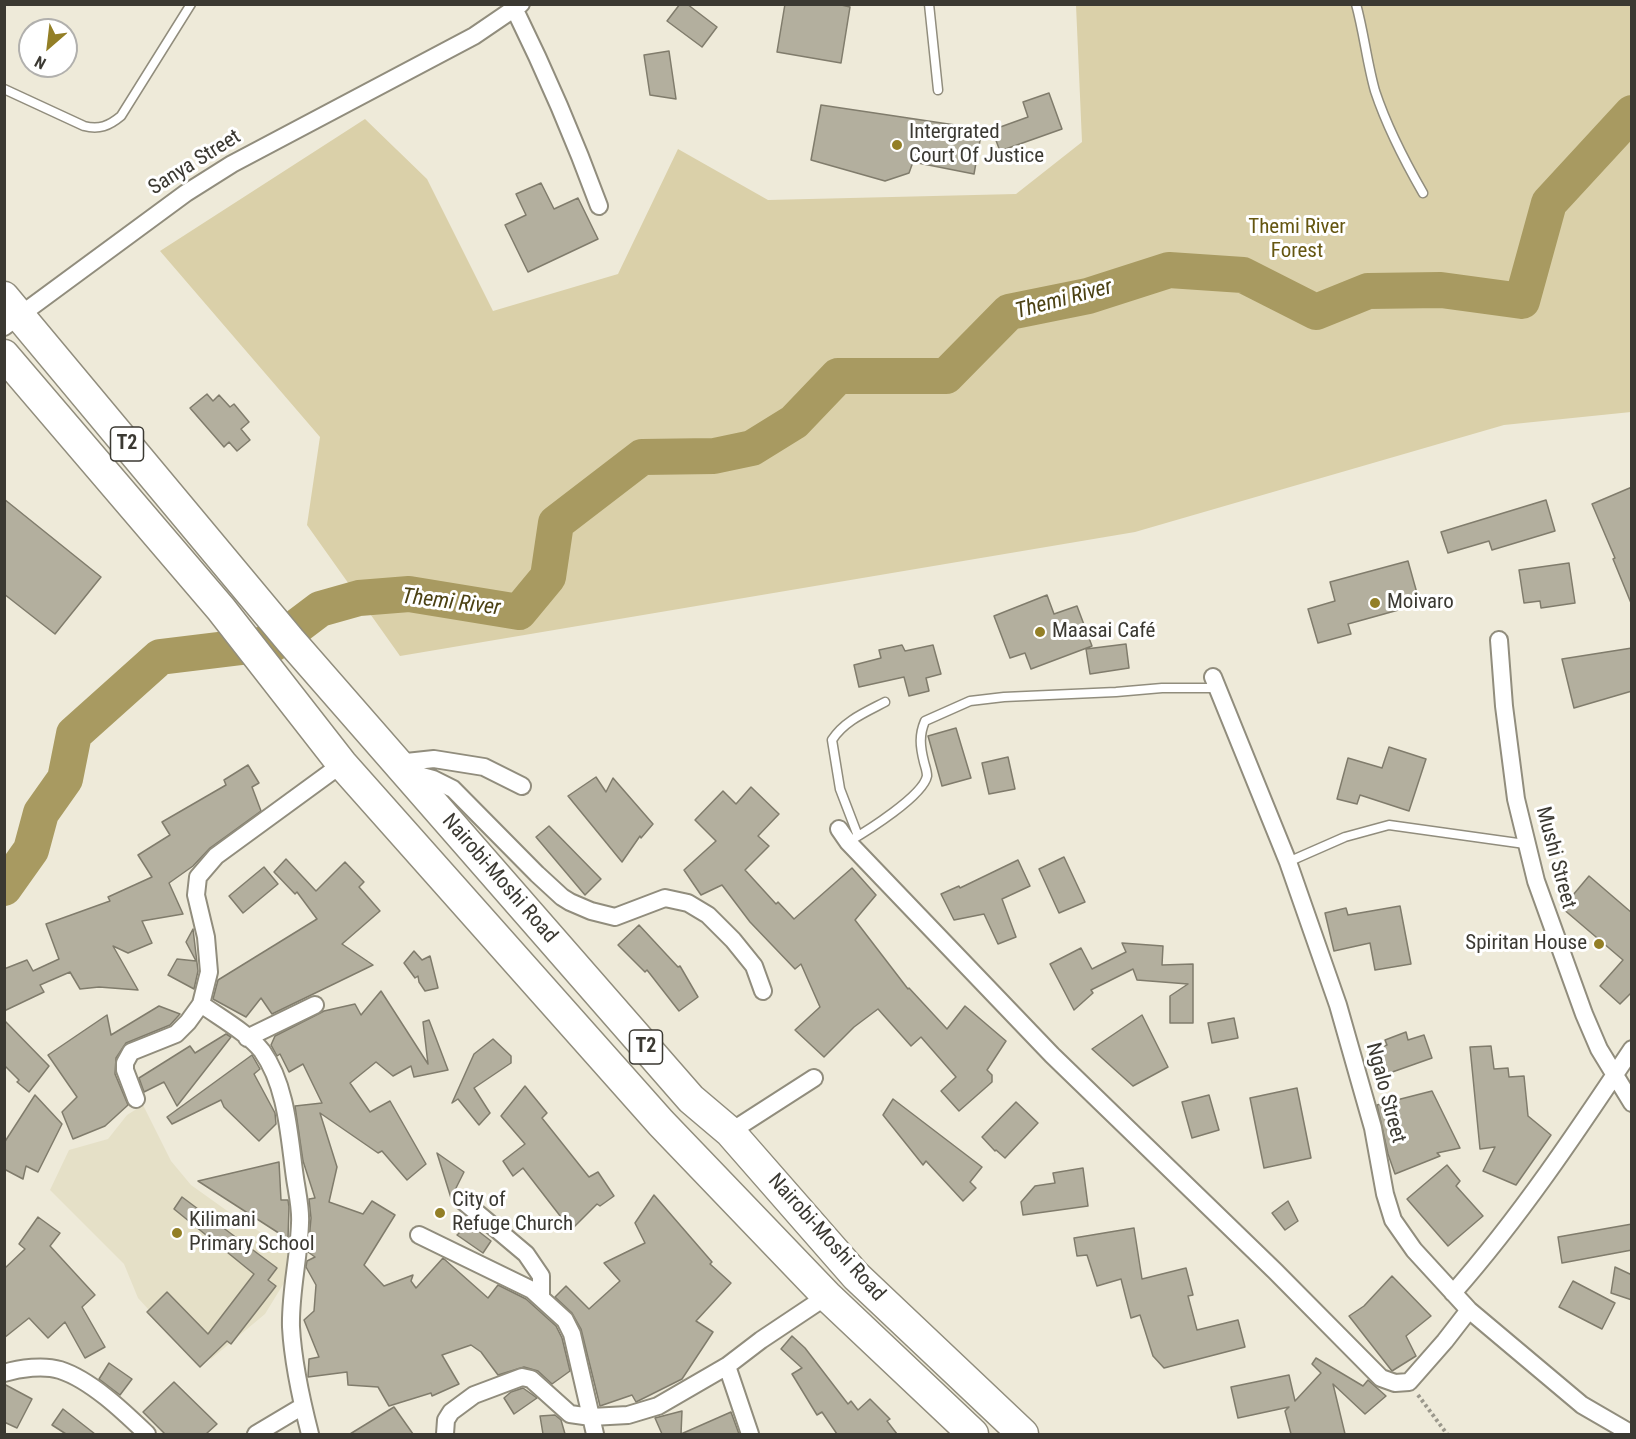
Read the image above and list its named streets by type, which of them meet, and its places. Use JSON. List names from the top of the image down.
{
  "streets": {
    "highway": ["T2", "Nairobi-Moshi Road"],
    "street": ["Sanya Street", "Mushi Street", "Ngalo Street"]
  },
  "crossings": [
    ["Sanya Street", "Nairobi-Moshi Road"]
  ],
  "water": ["Themi River"],
  "parks": ["Themi River Forest"],
  "places": [
    "Intergrated Court Of Justice",
    "Moivaro",
    "Maasai Café",
    "Spiritan House",
    "City of Refuge Church",
    "Kilimani Primary School"
  ],
  "north": "bottom left"
}
